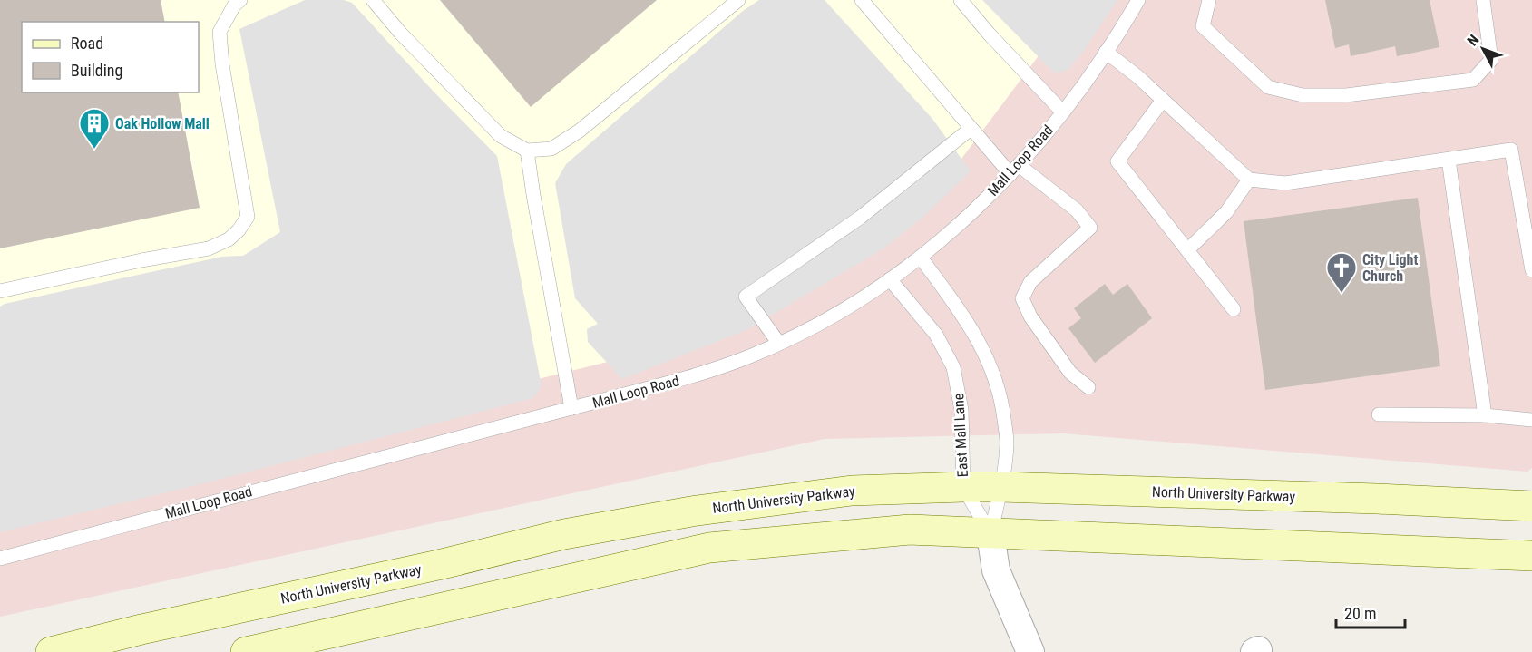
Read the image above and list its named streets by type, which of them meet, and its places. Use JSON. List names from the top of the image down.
{
  "streets": {
    "main road": ["North University Parkway"],
    "lane": ["Mall Loop Road", "East Mall Lane"]
  },
  "crossings": [
    ["Mall Loop Road", "East Mall Lane"],
    ["East Mall Lane", "North University Parkway"]
  ],
  "places": {
    "building": ["Oak Hollow Mall"],
    "church": ["City Light Church"]
  },
  "legend": ["Road", "Building"],
  "scale_bar": "20 m",
  "north": "top left"
}
